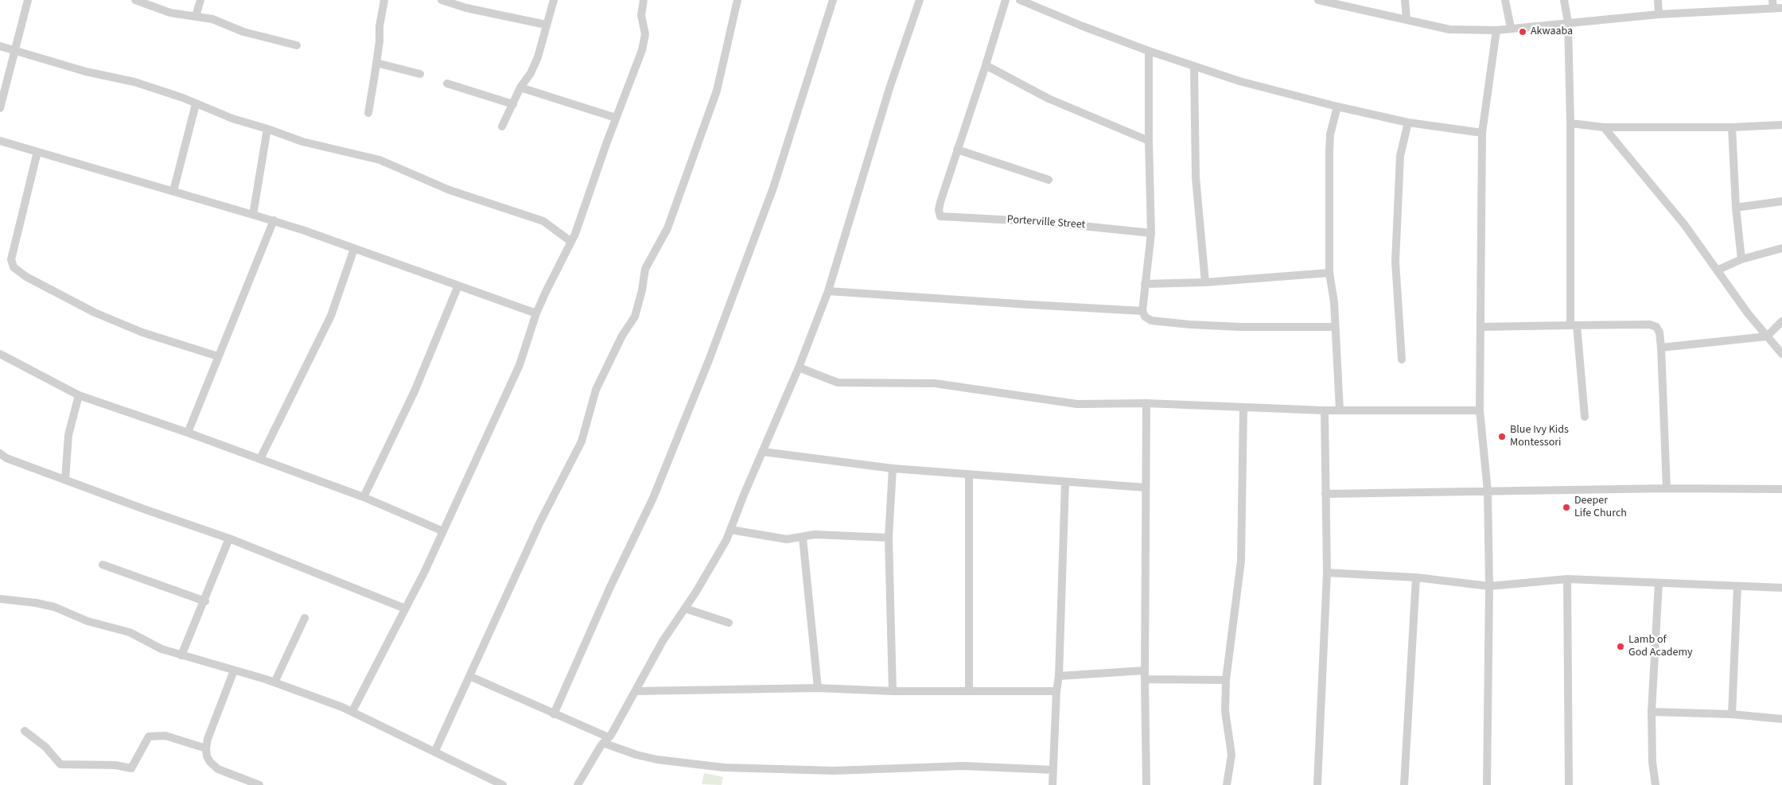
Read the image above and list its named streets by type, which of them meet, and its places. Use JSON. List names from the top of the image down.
{
  "streets": {
    "street": ["Porterville Street"]
  },
  "places": [
    "Akwaaba",
    "Blue Ivy Kids Montessori",
    "Deeper Life Church",
    "Lamb of God Academy"
  ]
}
